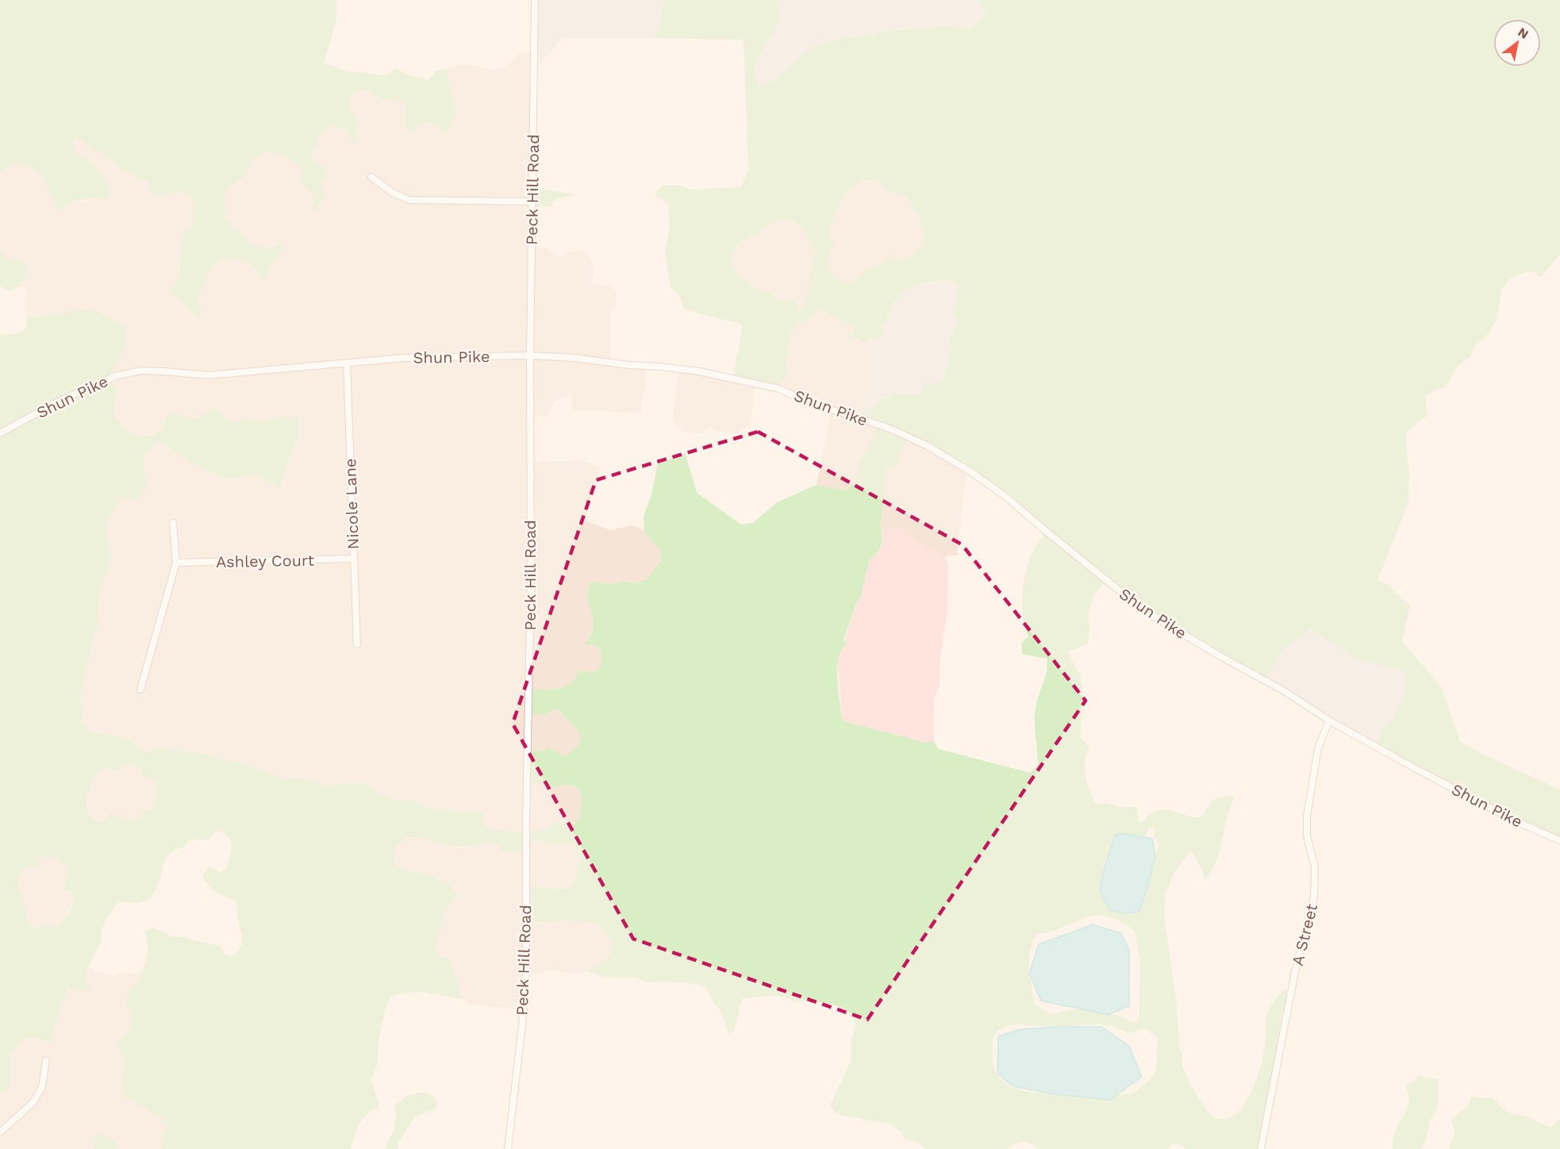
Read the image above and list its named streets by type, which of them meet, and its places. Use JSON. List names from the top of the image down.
{
  "streets": {
    "street": [
      "Peck Hill Road",
      "Shun Pike",
      "Nicole Lane",
      "Ashley Court",
      "A Street"
    ]
  },
  "crossings": [
    ["Peck Hill Road", "Shun Pike"],
    ["Shun Pike", "Nicole Lane"],
    ["Shun Pike", "A Street"],
    ["Nicole Lane", "Ashley Court"]
  ],
  "north": "top right"
}
